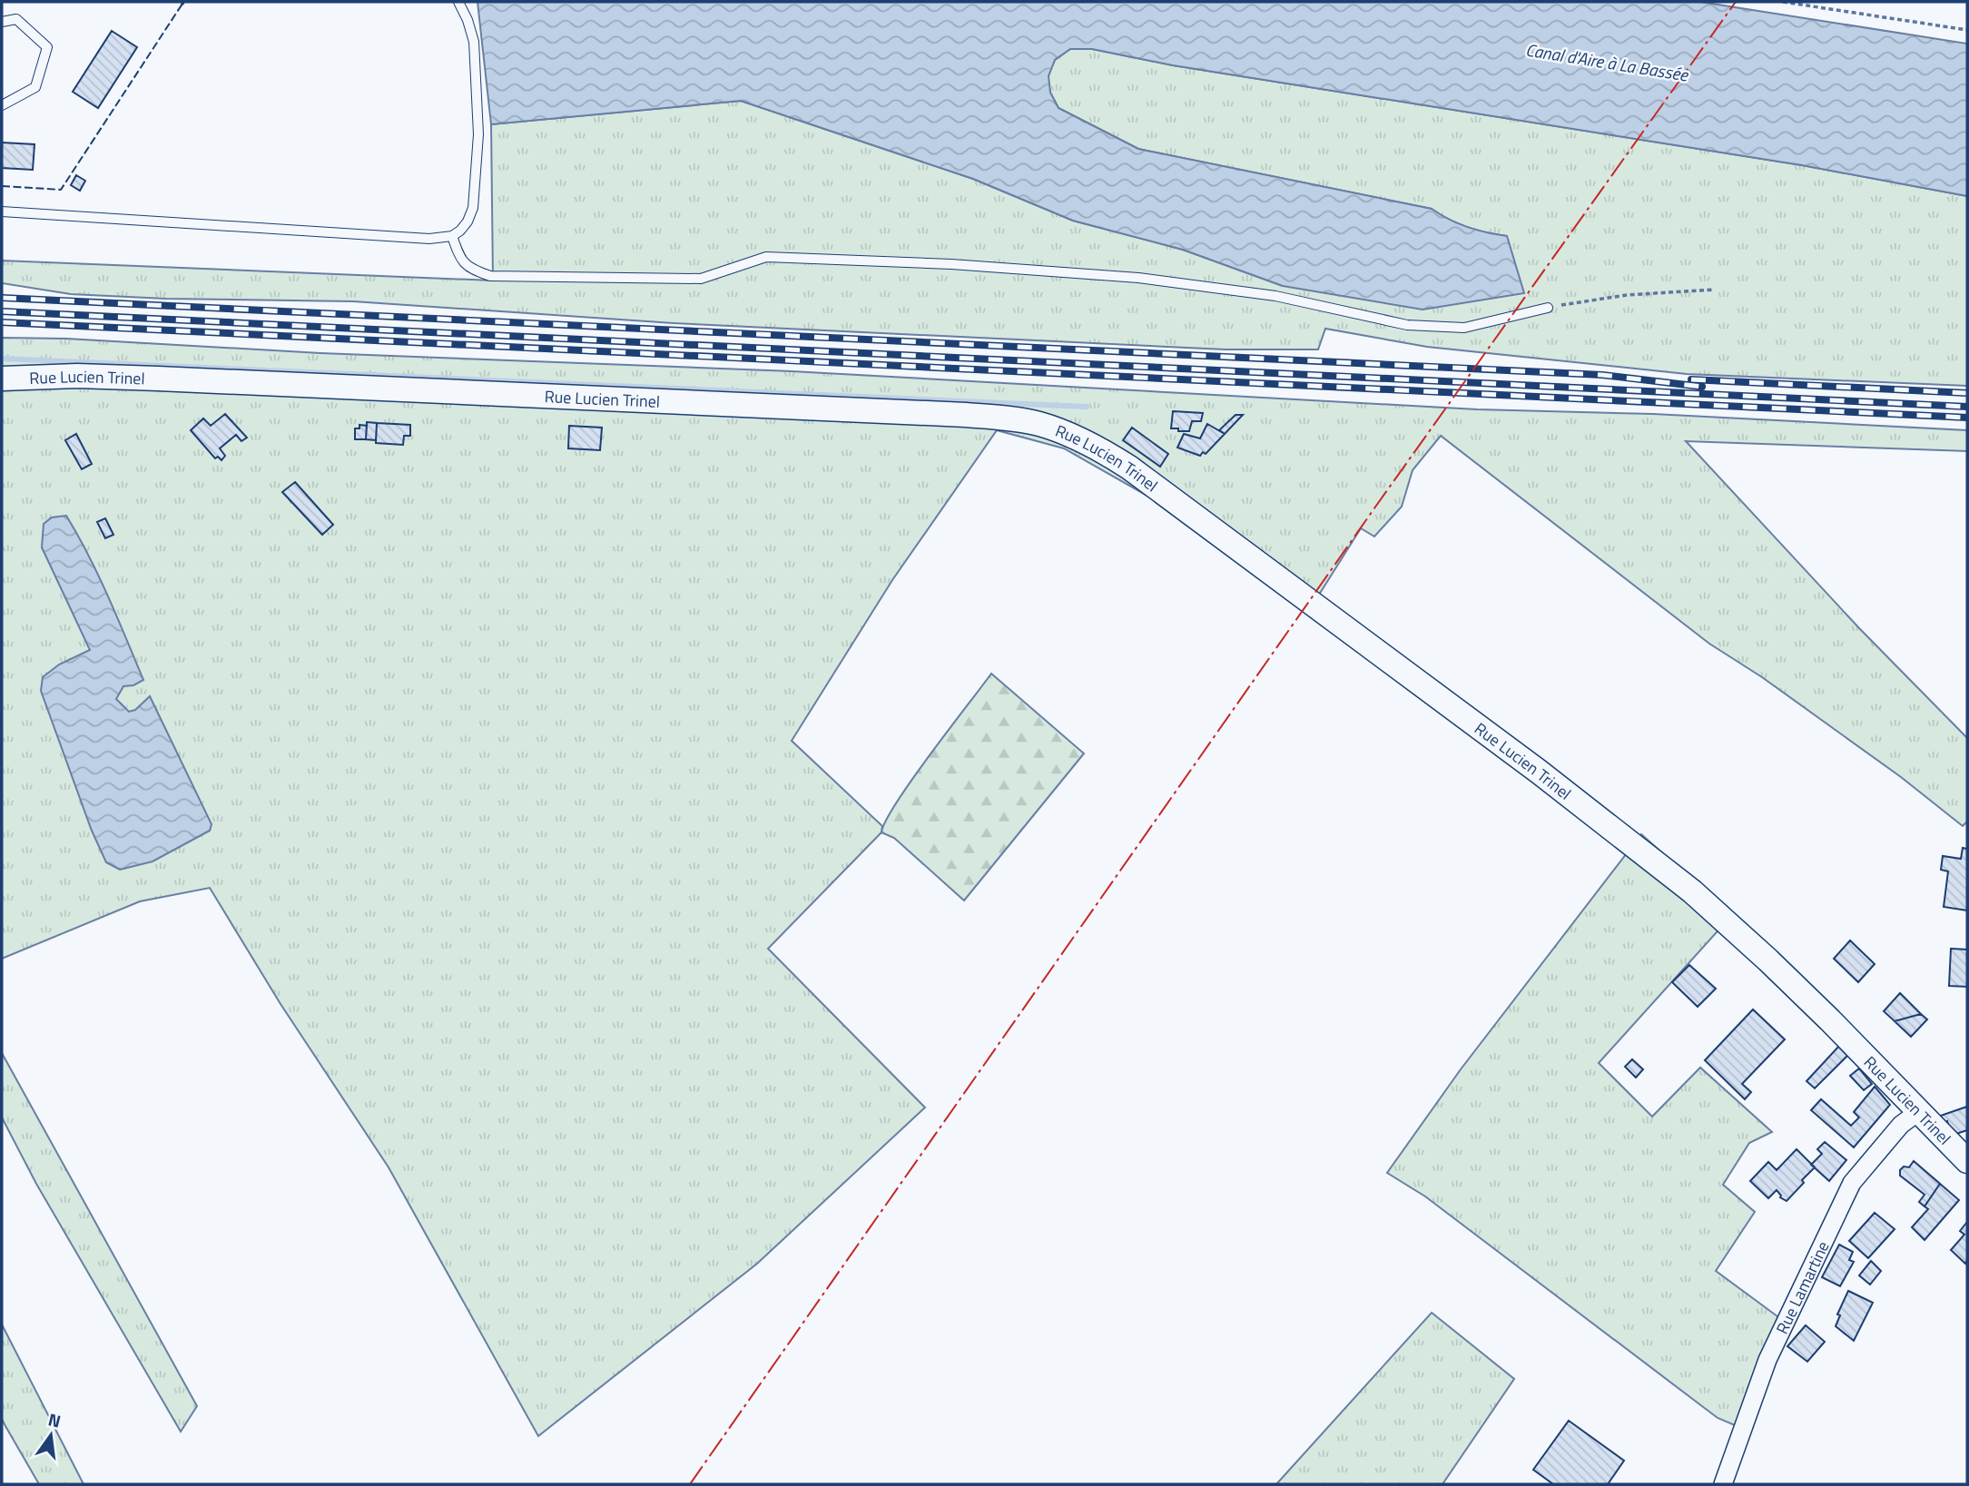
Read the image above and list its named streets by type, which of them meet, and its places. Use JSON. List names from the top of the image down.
{
  "streets": {
    "street": ["Rue Lucien Trinel", "Rue Lamartine"]
  },
  "crossings": [
    ["Rue Lucien Trinel", "Rue Lamartine"]
  ],
  "water": ["Canal d'Aire à La Bassée"],
  "north": "top"
}
